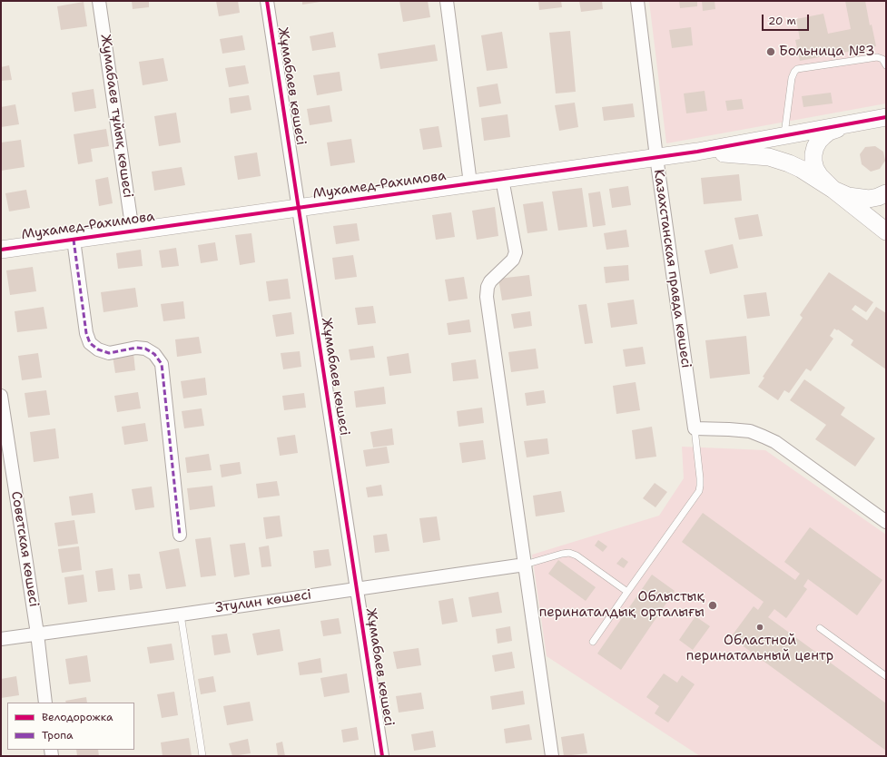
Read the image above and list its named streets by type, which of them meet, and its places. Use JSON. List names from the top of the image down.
{
  "streets": {
    "street": [
      "Жұмабаев көшесі",
      "Жумабаев тұйық көшесі",
      "Мухамед-Рахимова",
      "Казахстанская правда көшесі",
      "Советская көшесі",
      "Зтулин көшесі"
    ]
  },
  "crossings": [
    ["Жұмабаев көшесі", "Мухамед-Рахимова"],
    ["Жұмабаев көшесі", "Зтулин көшесі"],
    ["Жумабаев тұйық көшесі", "Мухамед-Рахимова"],
    ["Мухамед-Рахимова", "Казахстанская правда көшесі"],
    ["Советская көшесі", "Зтулин көшесі"]
  ],
  "places": ["Больница №3", "Облыстық перинаталдық орталығы", "Областной перинатальный центр"],
  "legend": ["Велодорожка", "Тропа"],
  "scale_bar": "20 m"
}
